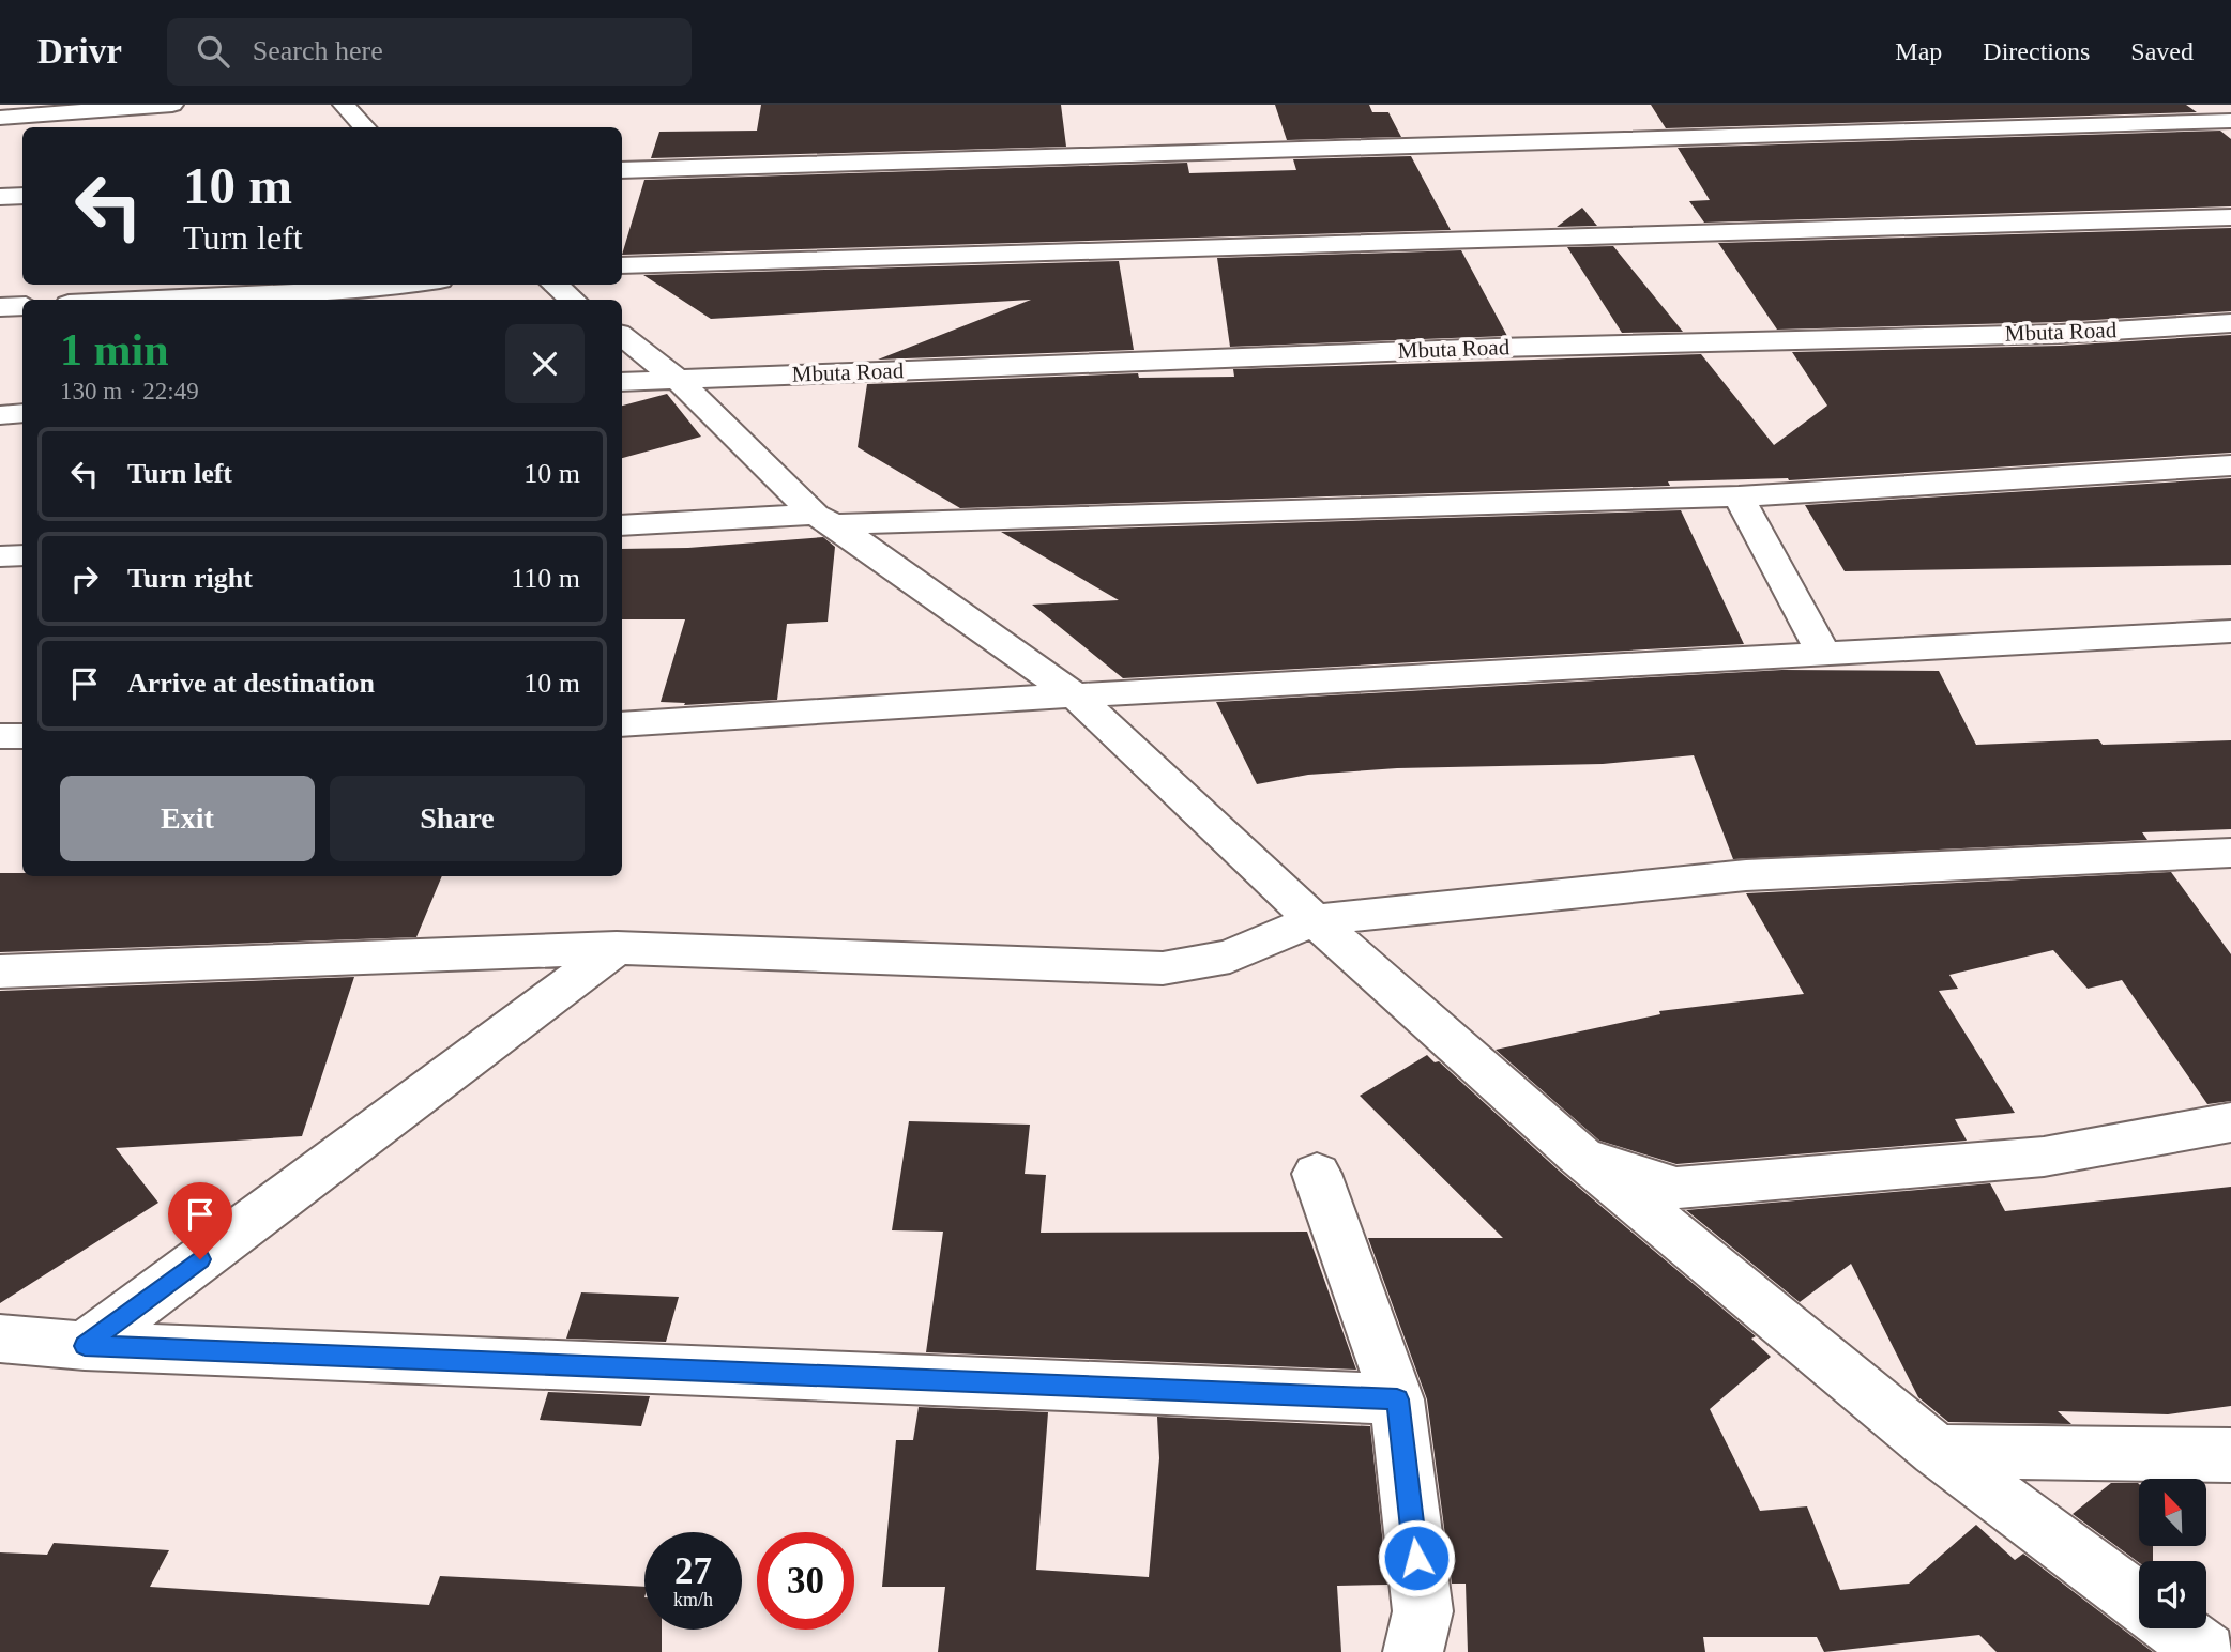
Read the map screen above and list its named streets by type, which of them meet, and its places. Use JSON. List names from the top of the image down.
{
  "streets": {
    "street": ["Mbuta Road"]
  },
  "north": "top left",
  "page": {
    "header": "Drivr",
    "search": "Search here",
    "nav": ["Map", "Directions", "Saved"],
    "turn": ["10 m", "Turn left"],
    "heading": ["1 min", "130 m · 22:49"],
    "list": [
      {
        "name": "Turn left",
        "value": "10 m"
      },
      {
        "name": "Turn right",
        "value": "110 m"
      },
      {
        "name": "Arrive at destination",
        "value": "10 m"
      }
    ],
    "buttons": ["Exit", "Share"],
    "speed": "27 km/h",
    "limit": "30"
  }
}
